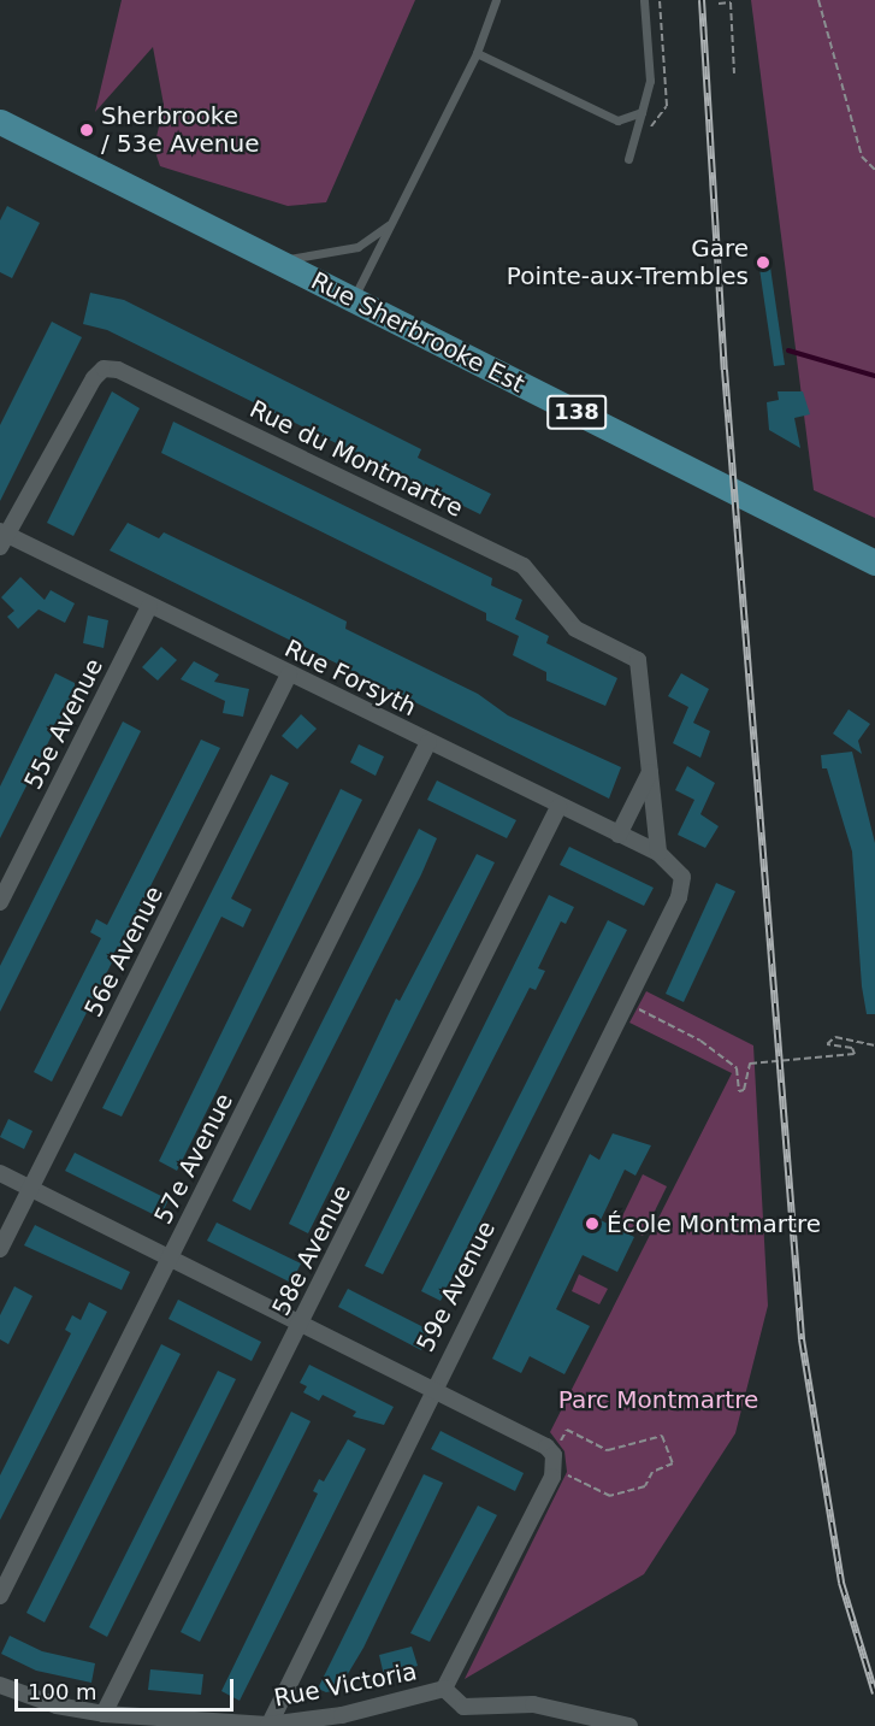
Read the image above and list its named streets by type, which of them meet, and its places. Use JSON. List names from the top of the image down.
{
  "streets": {
    "main road": ["Rue Sherbrooke Est", "138"],
    "street": [
      "Rue du Montmartre",
      "Rue Forsyth",
      "55e Avenue",
      "56e Avenue",
      "57e Avenue",
      "58e Avenue",
      "59e Avenue",
      "Rue Victoria"
    ]
  },
  "crossings": [
    ["Rue du Montmartre", "Rue Forsyth"],
    ["Rue Forsyth", "55e Avenue"],
    ["Rue Forsyth", "56e Avenue"],
    ["Rue Forsyth", "57e Avenue"],
    ["Rue Forsyth", "58e Avenue"],
    ["Rue Forsyth", "59e Avenue"],
    ["58e Avenue", "Rue Victoria"],
    ["59e Avenue", "Rue Victoria"]
  ],
  "parks": ["Parc Montmartre"],
  "places": ["Sherbrooke / 53e Avenue", "Gare Pointe-aux-Trembles", "École Montmartre"],
  "scale_bar": "100 m"
}
